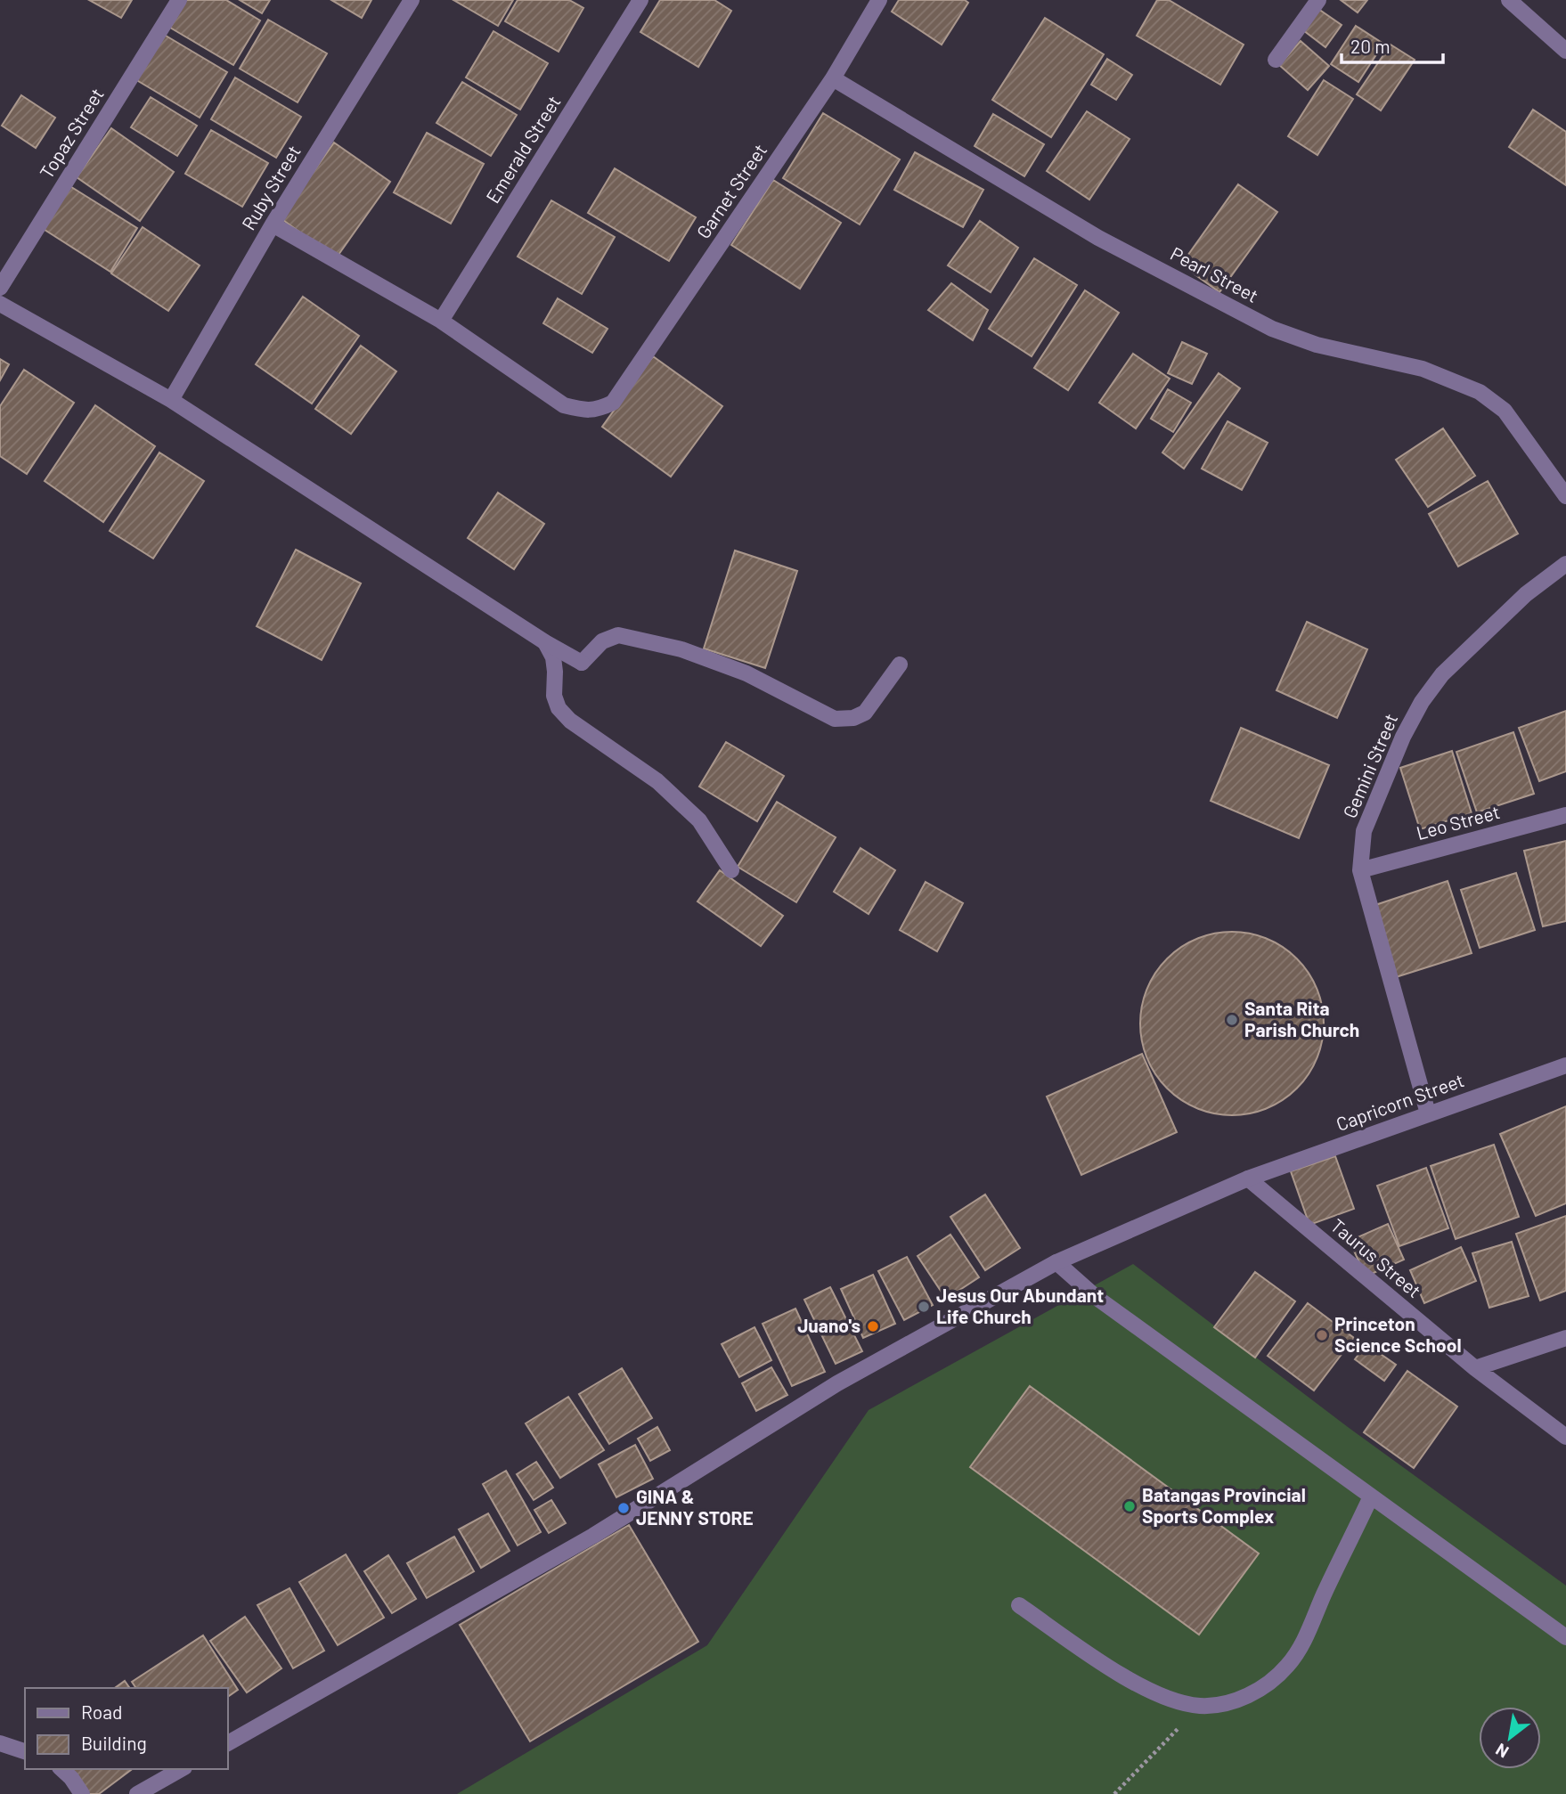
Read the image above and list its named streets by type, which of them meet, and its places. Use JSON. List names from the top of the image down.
{
  "streets": {
    "street": [
      "Topaz Street",
      "Emerald Street",
      "Ruby Street",
      "Garnet Street",
      "Pearl Street",
      "Gemini Street",
      "Leo Street",
      "Capricorn Street",
      "Taurus Street"
    ]
  },
  "crossings": [
    ["Emerald Street", "Garnet Street"],
    ["Garnet Street", "Pearl Street"],
    ["Gemini Street", "Leo Street"],
    ["Gemini Street", "Capricorn Street"],
    ["Capricorn Street", "Taurus Street"]
  ],
  "places": [
    "Santa Rita Parish Church",
    "Jesus Our Abundant Life Church",
    "Juano's",
    "Princeton Science School",
    "Batangas Provincial Sports Complex",
    "GINA & JENNY STORE"
  ],
  "legend": ["Road", "Building"],
  "scale_bar": "20 m",
  "north": "bottom left"
}
